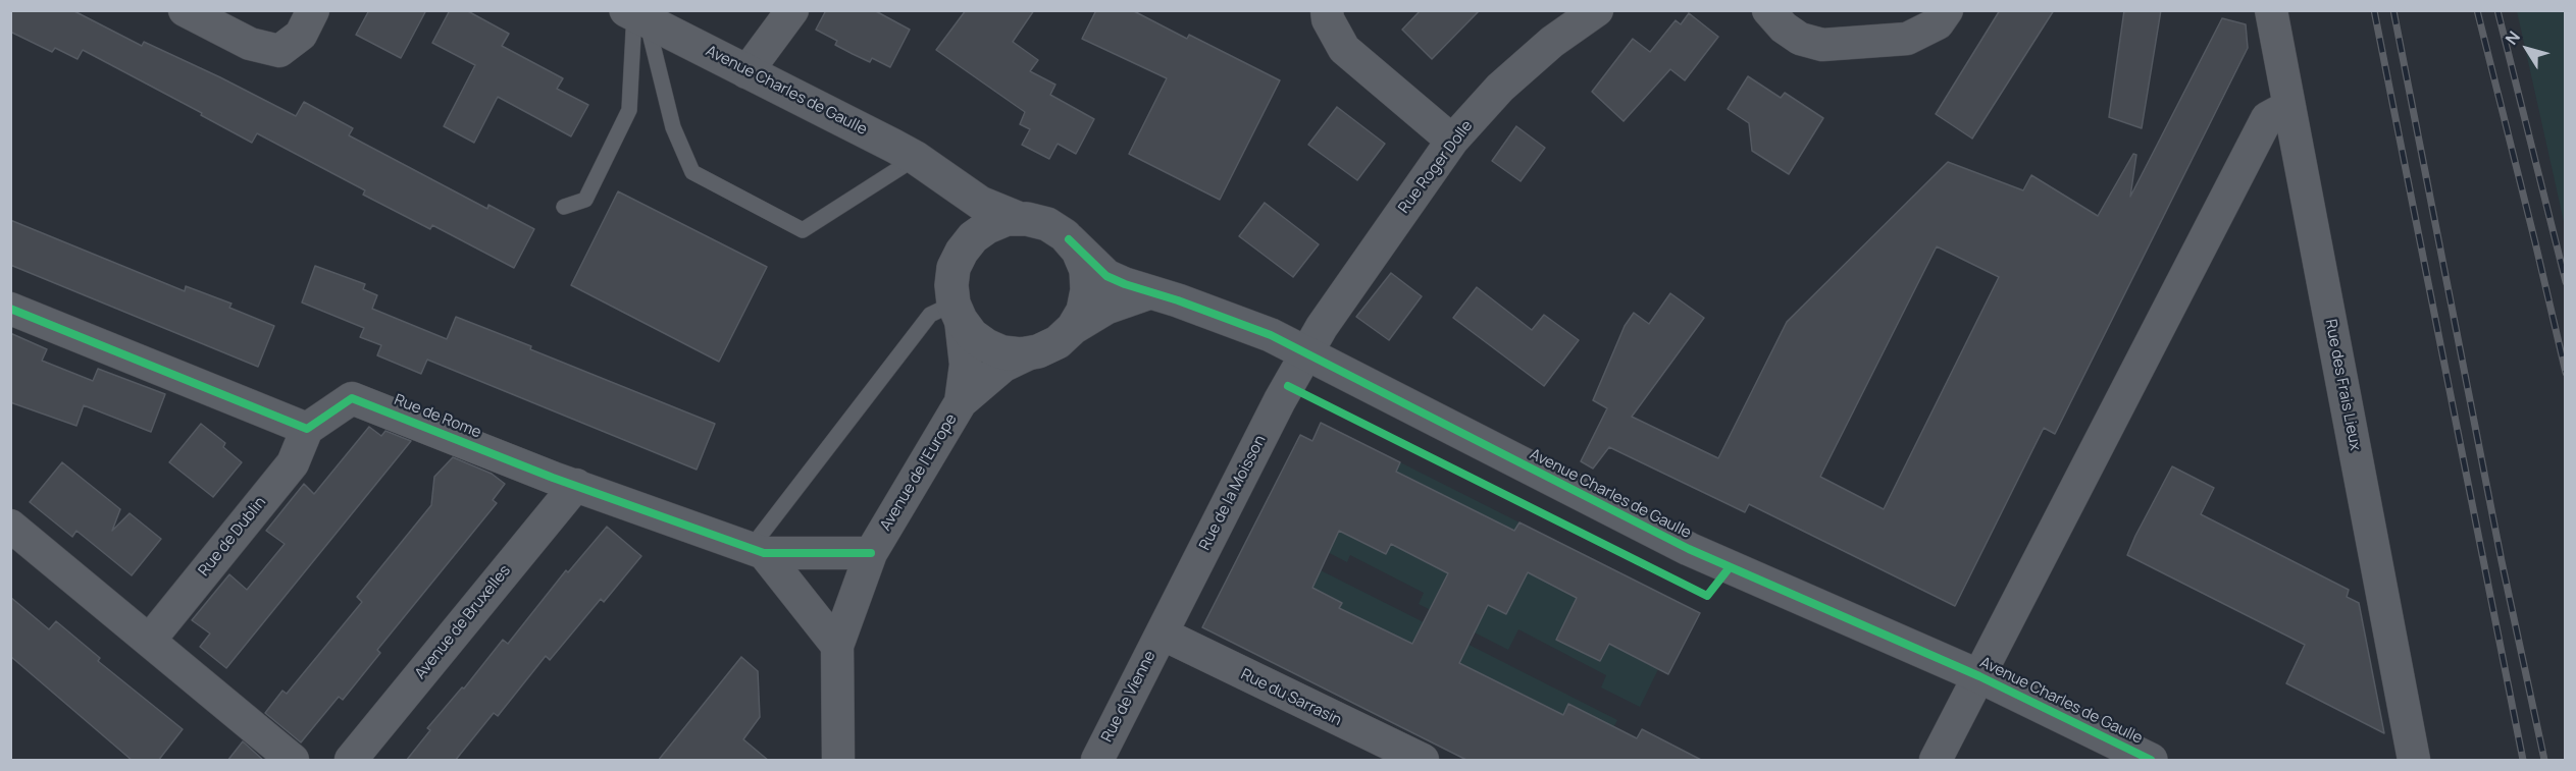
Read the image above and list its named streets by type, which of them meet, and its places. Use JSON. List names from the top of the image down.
{
  "streets": {
    "street": [
      "Avenue Charles de Gaulle",
      "Rue Roger Dolle",
      "Rue des Frais Lieux",
      "Rue de Rome",
      "Avenue de l'Europe",
      "Rue de la Moisson",
      "Rue de Dublin",
      "Avenue de Bruxelles",
      "Rue de Vienne",
      "Rue du Sarrasin"
    ]
  },
  "crossings": [
    ["Avenue Charles de Gaulle", "Rue Roger Dolle"],
    ["Avenue Charles de Gaulle", "Avenue de l'Europe"],
    ["Avenue Charles de Gaulle", "Rue de la Moisson"],
    ["Rue Roger Dolle", "Rue de la Moisson"],
    ["Rue de Rome", "Avenue de l'Europe"],
    ["Rue de Rome", "Rue de Dublin"],
    ["Rue de Rome", "Avenue de Bruxelles"],
    ["Rue de la Moisson", "Rue de Vienne"],
    ["Rue de la Moisson", "Rue du Sarrasin"],
    ["Rue de Vienne", "Rue du Sarrasin"]
  ],
  "north": "top left"
}
